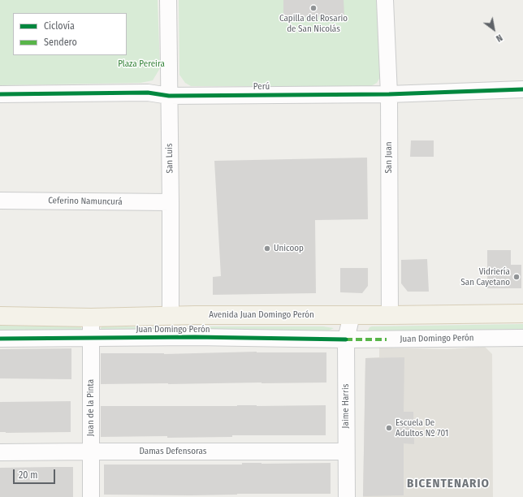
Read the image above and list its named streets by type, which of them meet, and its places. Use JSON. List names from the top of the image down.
{
  "streets": {
    "main road": ["Avenida Juan Domingo Perón"],
    "street": [
      "Perú",
      "San Juan",
      "San Luis",
      "Ceferino Namuncurá",
      "Juan Domingo Perón",
      "Jaime Harris",
      "Juan de la Pinta",
      "Damas Defensoras"
    ]
  },
  "crossings": [
    ["Perú", "San Juan"],
    ["Perú", "San Luis"],
    ["San Juan", "Avenida Juan Domingo Perón"],
    ["San Luis", "Ceferino Namuncurá"],
    ["San Luis", "Avenida Juan Domingo Perón"],
    ["Avenida Juan Domingo Perón", "Jaime Harris"],
    ["Avenida Juan Domingo Perón", "Juan de la Pinta"],
    ["Juan Domingo Perón", "Jaime Harris"],
    ["Juan Domingo Perón", "Juan de la Pinta"],
    ["Jaime Harris", "Damas Defensoras"],
    ["Juan de la Pinta", "Damas Defensoras"]
  ],
  "districts": ["BICENTENARIO"],
  "parks": ["Plaza Pereira"],
  "places": [
    "Capilla del Rosario de San Nicolás",
    "Unicoop",
    "Vidriería San Cayetano",
    "Escuela De Adultos Nº 701"
  ],
  "legend": ["Ciclovía", "Sendero"],
  "scale_bar": "20 m",
  "north": "bottom right"
}
